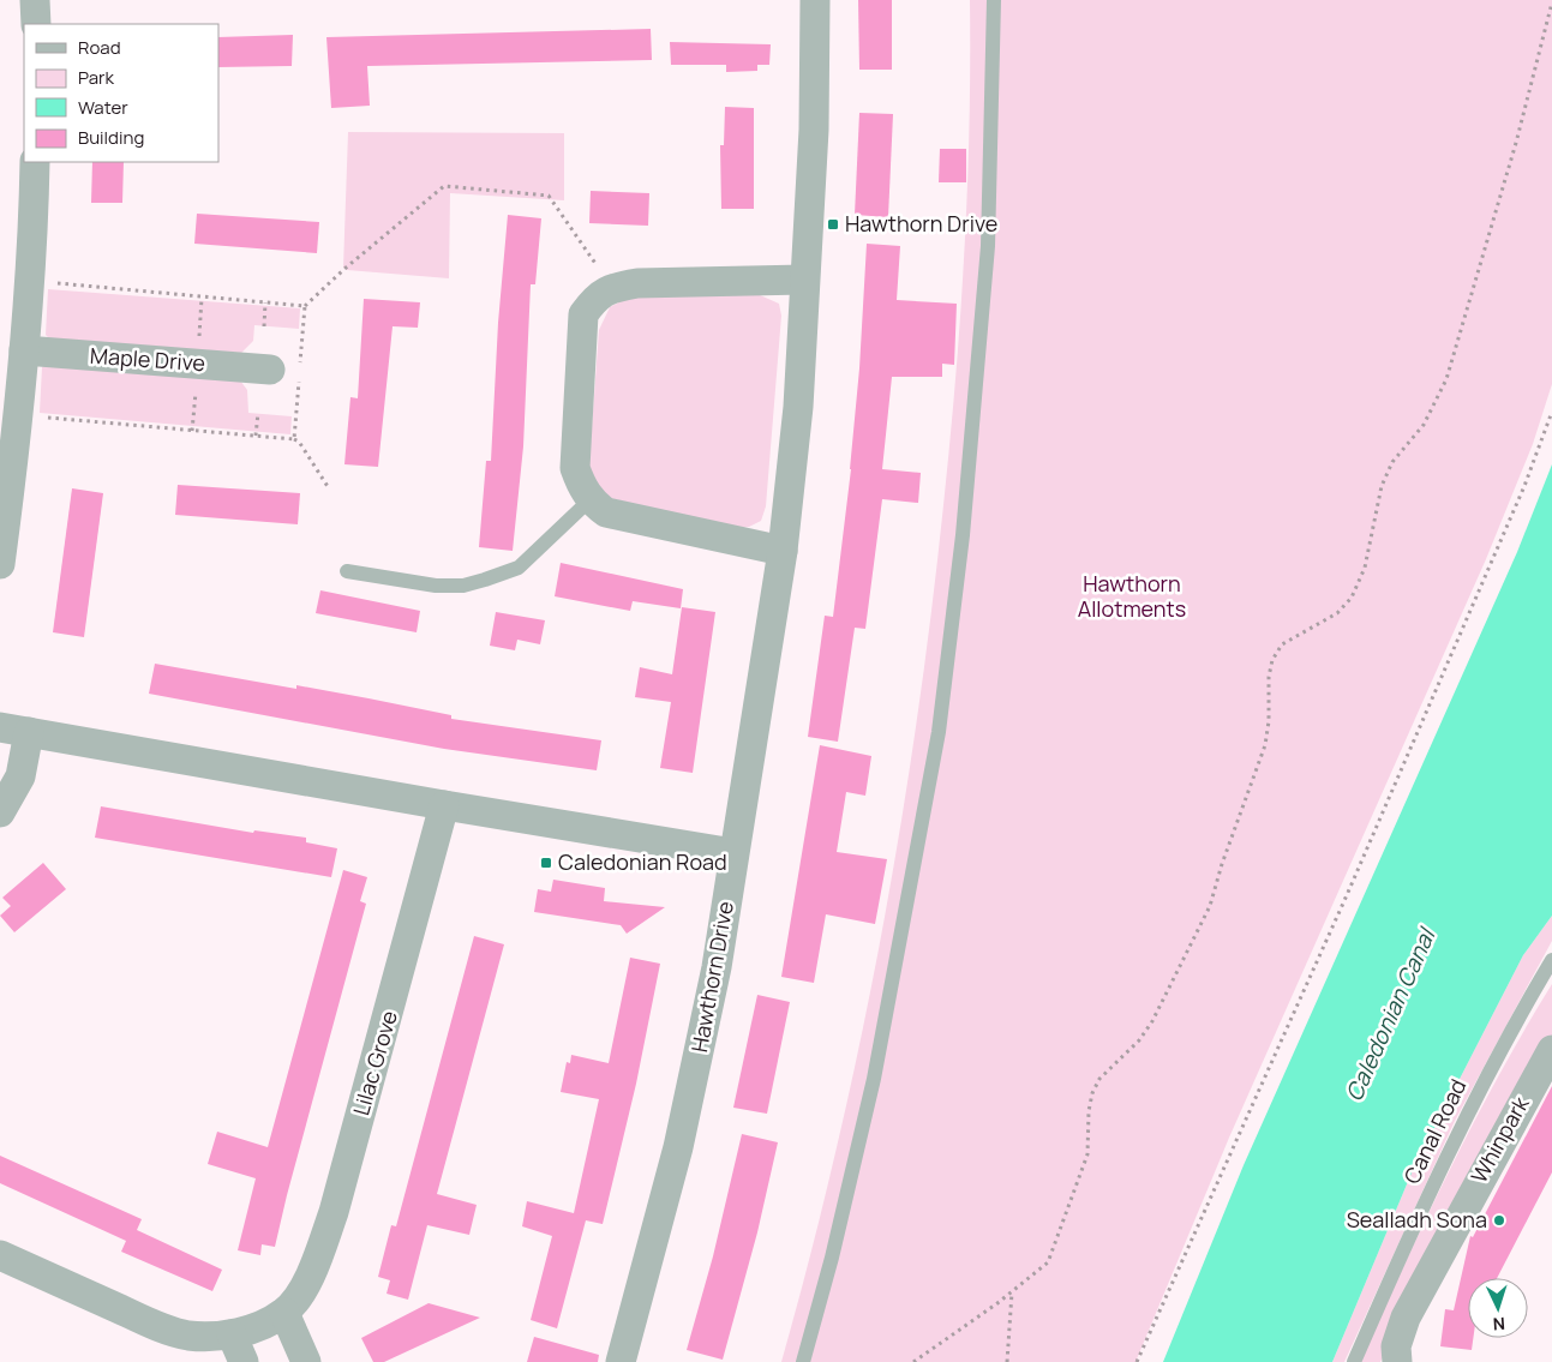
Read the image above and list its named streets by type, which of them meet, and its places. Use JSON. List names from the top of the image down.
{
  "streets": {
    "street": [
      "Maple Drive",
      "Hawthorn Drive",
      "Lilac Grove",
      "Whinpark"
    ],
    "lane": ["Canal Road"]
  },
  "water": ["Caledonian Canal"],
  "parks": ["Hawthorn Allotments"],
  "places": {
    "transit": ["Hawthorn Drive", "Caledonian Road"],
    "other": ["Sealladh Sona"]
  },
  "legend": [
    "Road",
    "Park",
    "Water",
    "Building"
  ],
  "north": "bottom"
}
